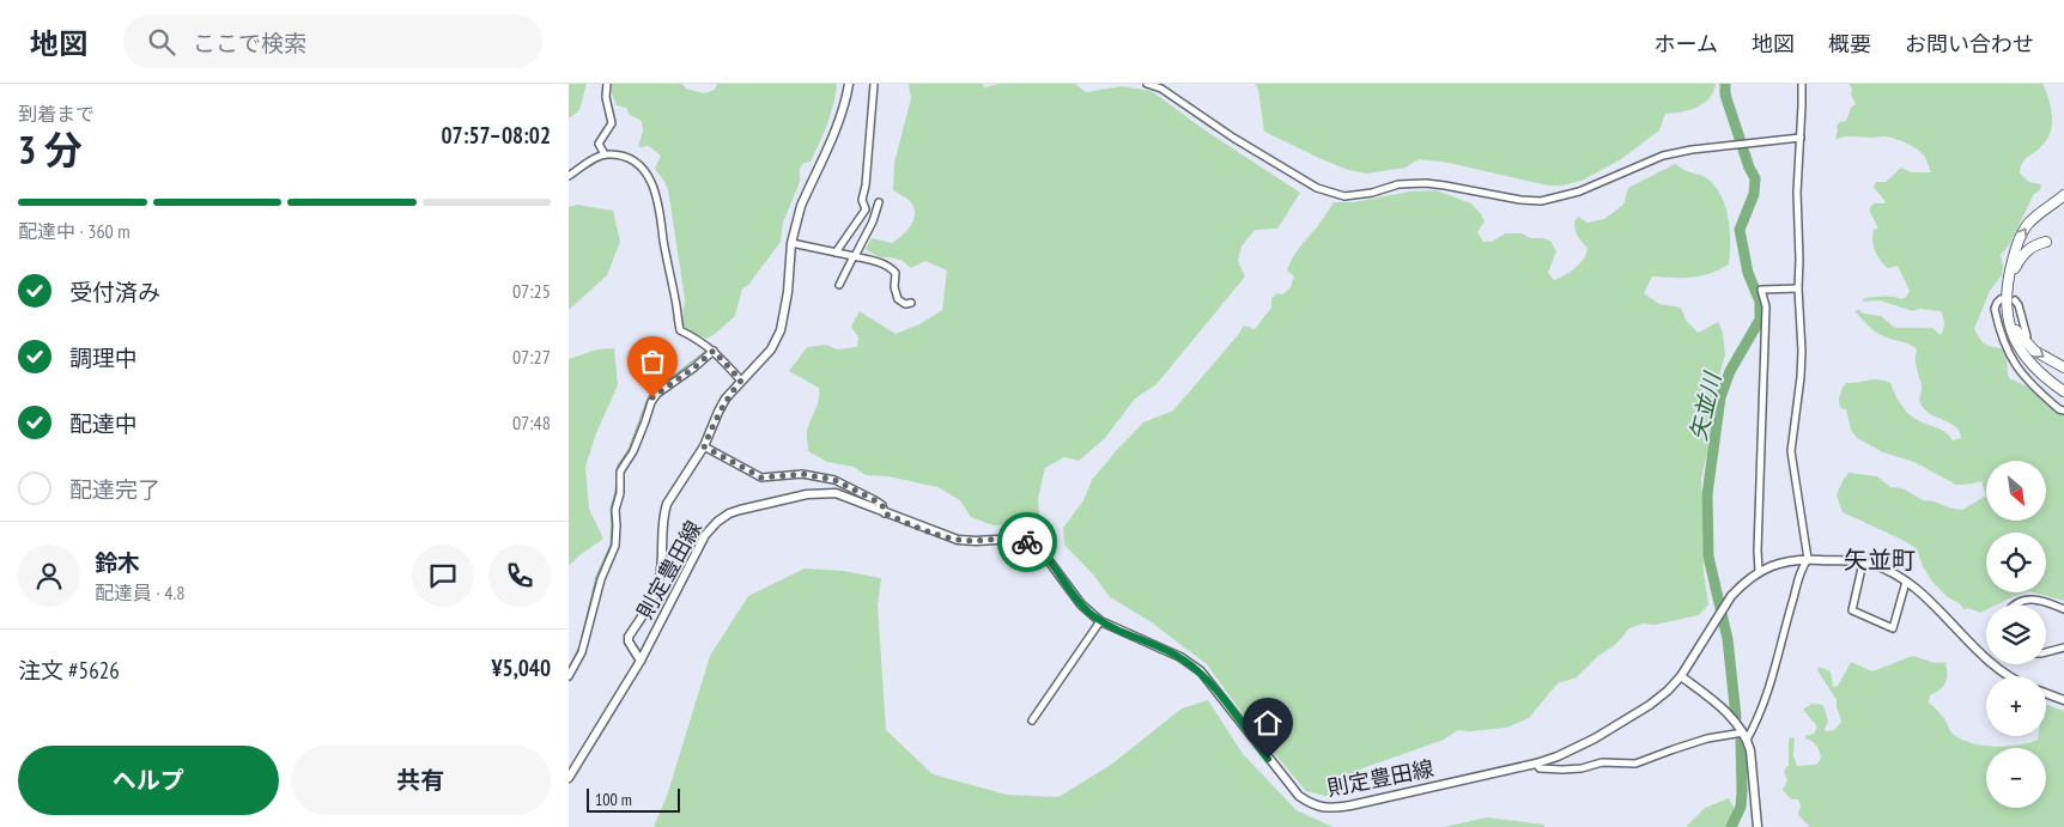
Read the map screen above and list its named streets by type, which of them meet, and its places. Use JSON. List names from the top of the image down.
{
  "streets": {
    "main road": ["則定豊田線"]
  },
  "districts": ["矢並町"],
  "water": ["矢並川"],
  "scale_bar": "100 m",
  "north": "bottom right",
  "page": {
    "header": "地図",
    "search": "ここで検索",
    "nav": [
      "ホーム",
      "地図",
      "概要",
      "お問い合わせ"
    ],
    "heading": ["3 分", "到着まで", "07:57–08:02"],
    "panel": [
      "鈴木",
      "配達員 · 4.8",
      "注文 #5626",
      "¥5,040"
    ],
    "bar": "配達中 · 360 m",
    "list": [
      ["受付済み", "07:25"],
      ["調理中", "07:27"],
      ["配達中", "07:48"],
      "配達完了"
    ],
    "map_buttons": ["+", "−"],
    "buttons": ["ヘルプ", "共有"],
    "scale": "100 m"
  }
}
